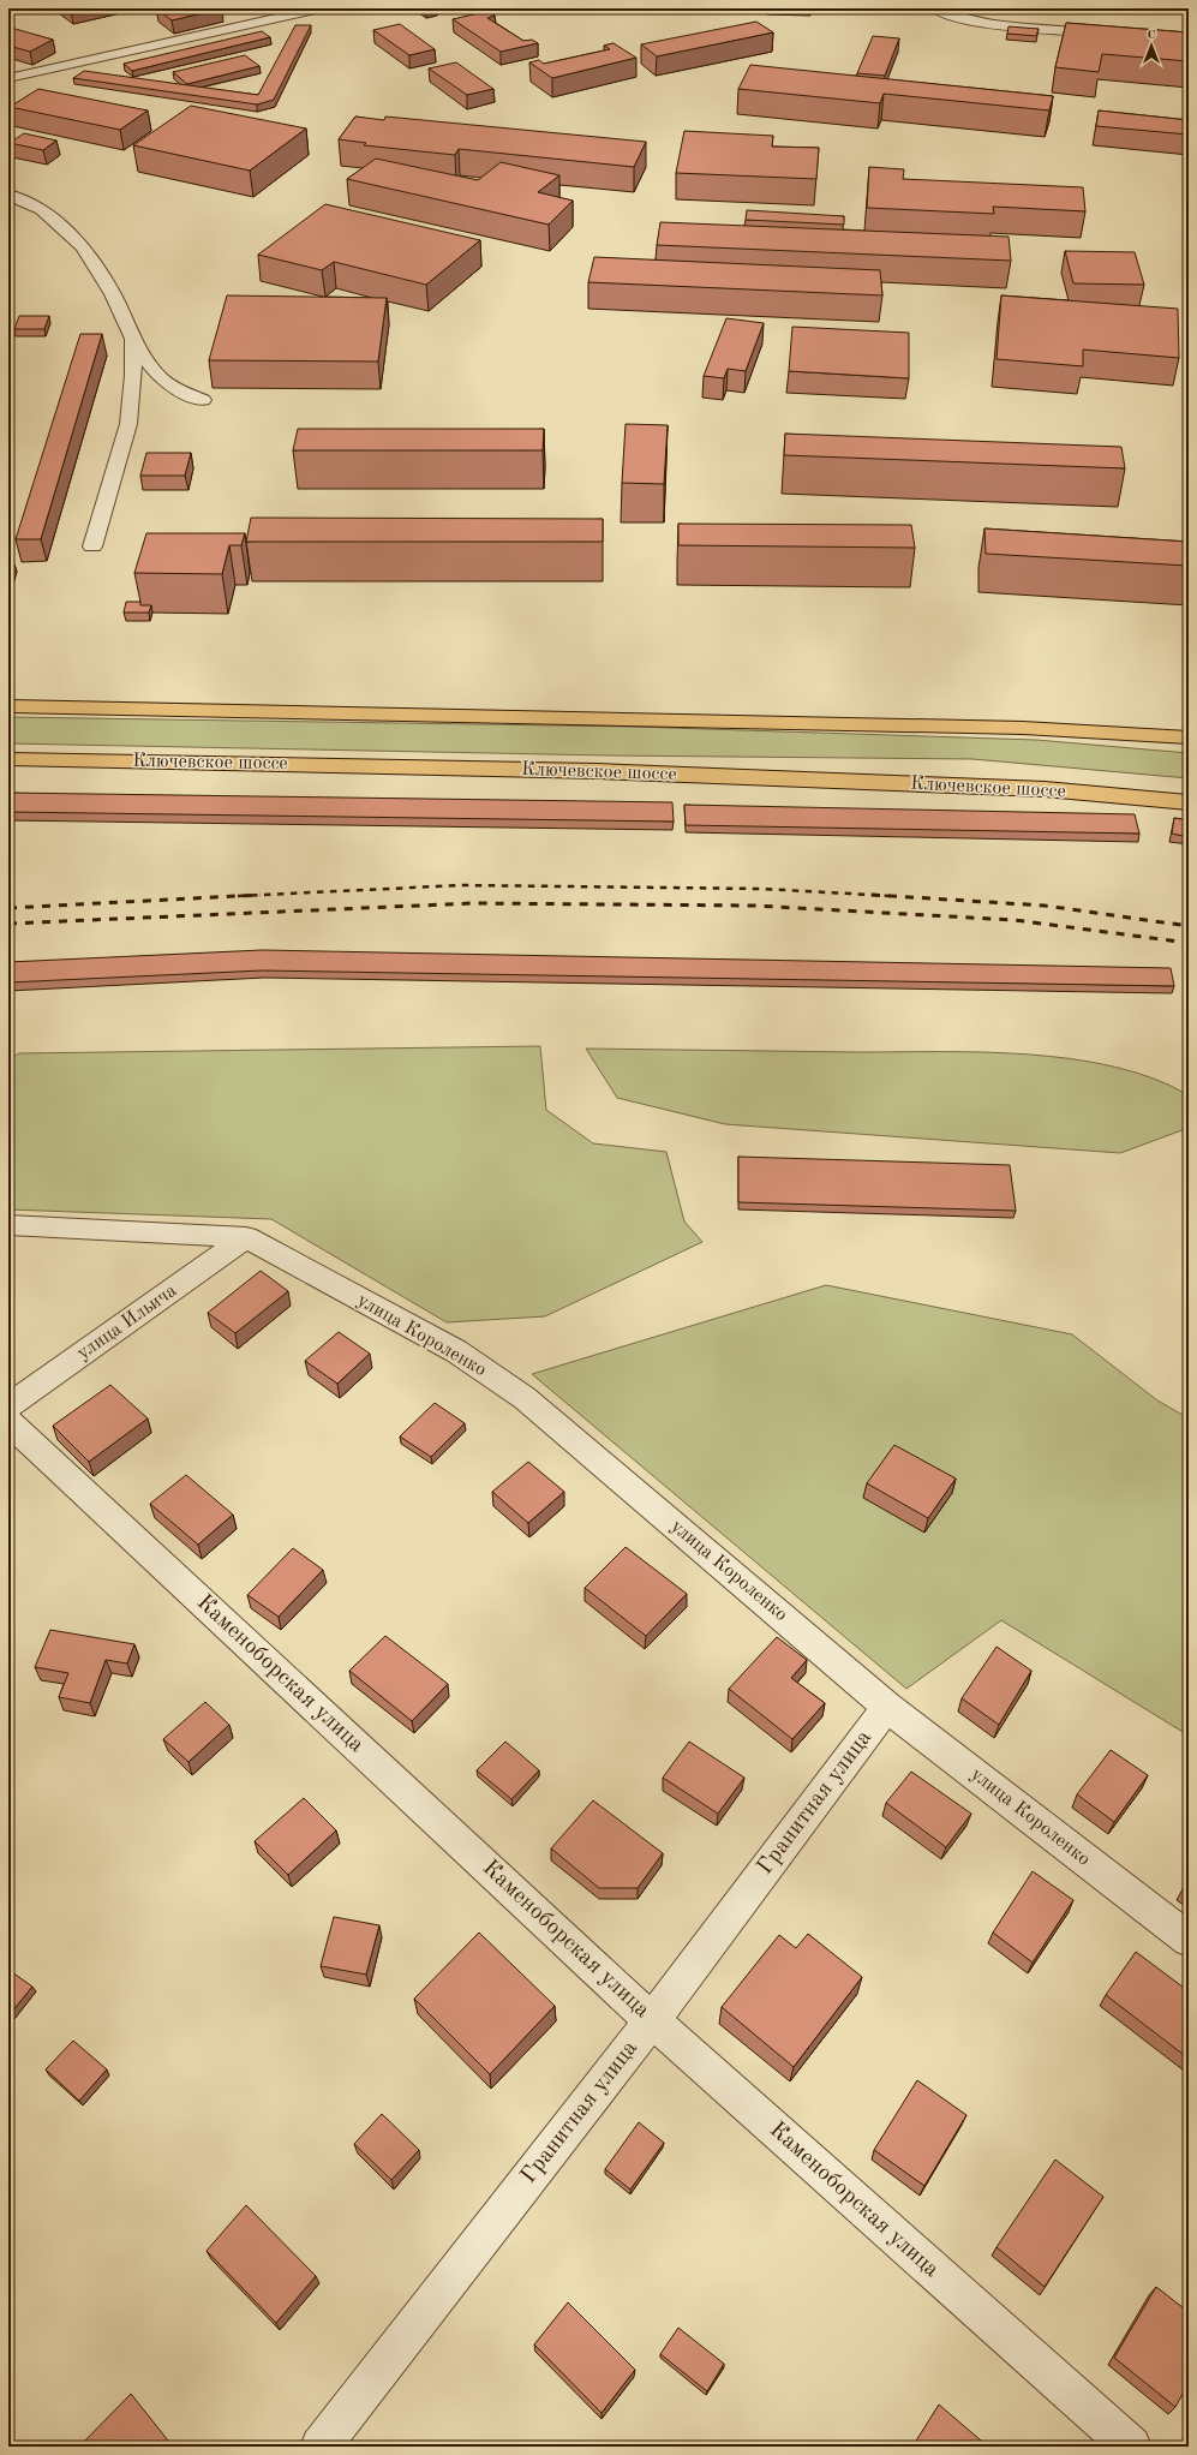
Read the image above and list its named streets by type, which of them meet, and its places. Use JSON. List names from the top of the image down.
{
  "streets": {
    "main road": ["Ключевское шоссе"],
    "street": [
      "улица Ильича",
      "улица Короленко",
      "Каменоборская улица",
      "Гранитная улица"
    ]
  },
  "crossings": [
    ["улица Ильича", "улица Короленко"],
    ["улица Короленко", "Гранитная улица"],
    ["Каменоборская улица", "Гранитная улица"]
  ],
  "north": "top"
}
